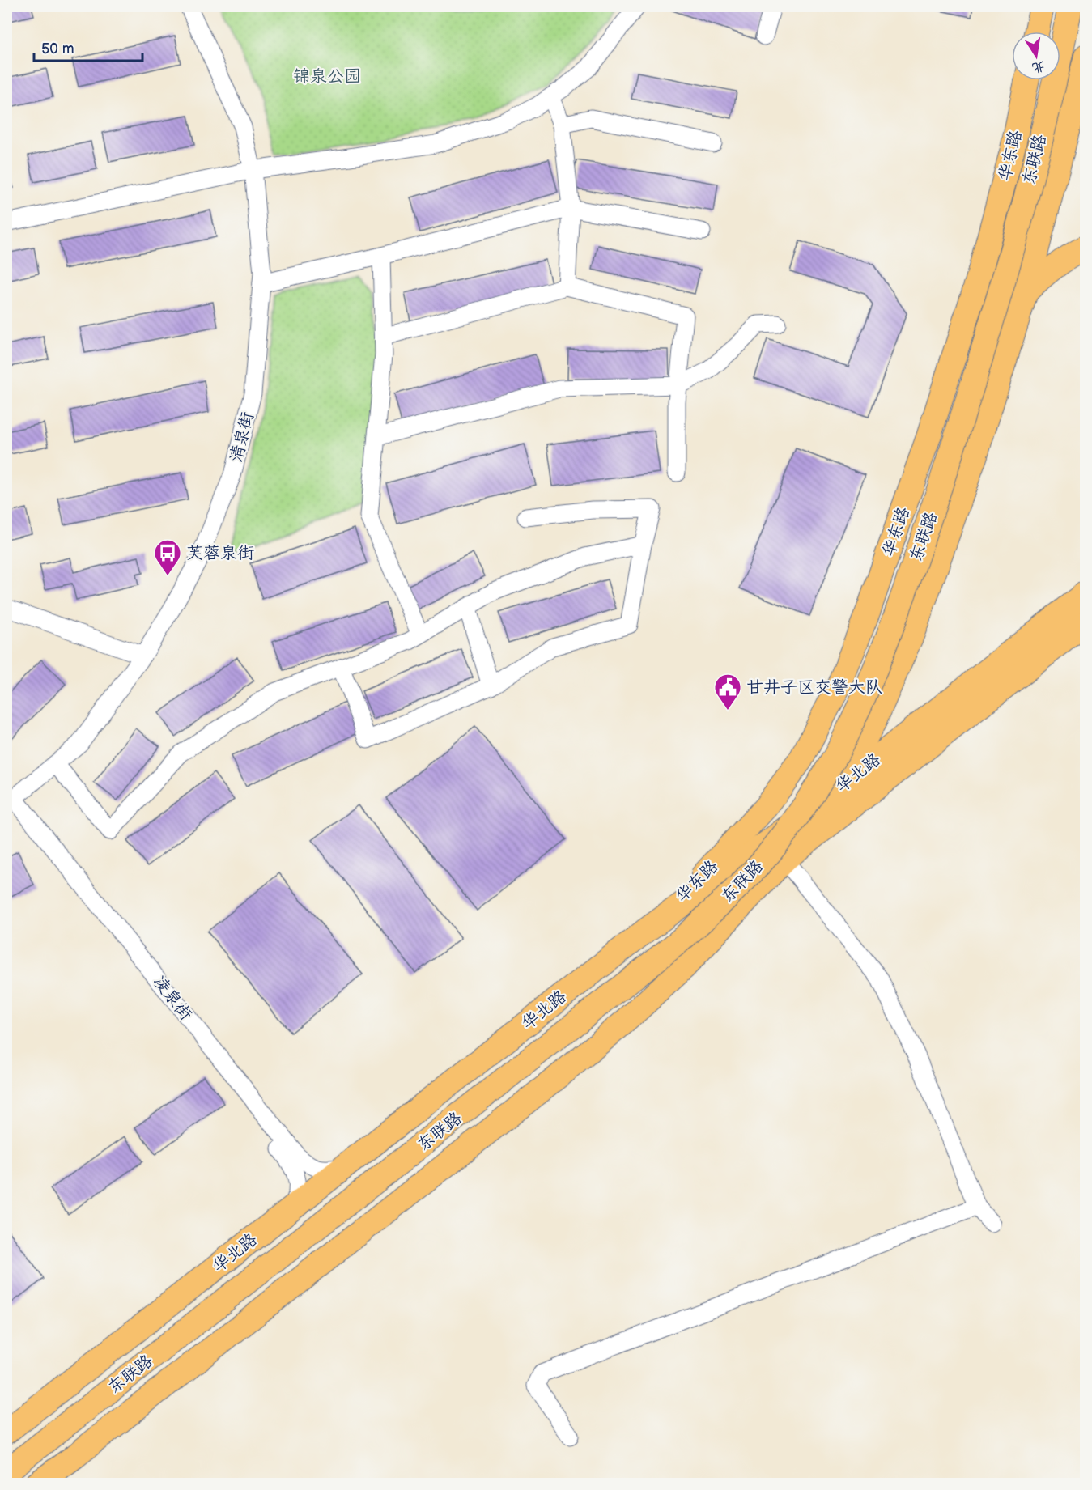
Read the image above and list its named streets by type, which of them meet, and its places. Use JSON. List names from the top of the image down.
{
  "streets": {
    "highway": ["华东路", "东联路", "华北路"],
    "street": ["清泉街", "凌泉街"]
  },
  "crossings": [
    ["华东路", "华北路"],
    ["清泉街", "凌泉街"],
    ["华北路", "凌泉街"]
  ],
  "parks": ["锦泉公园"],
  "places": {
    "bus stop": ["芙蓉泉街"],
    "public building": ["甘井子区交警大队"]
  },
  "scale_bar": "50 m",
  "north": "bottom"
}
